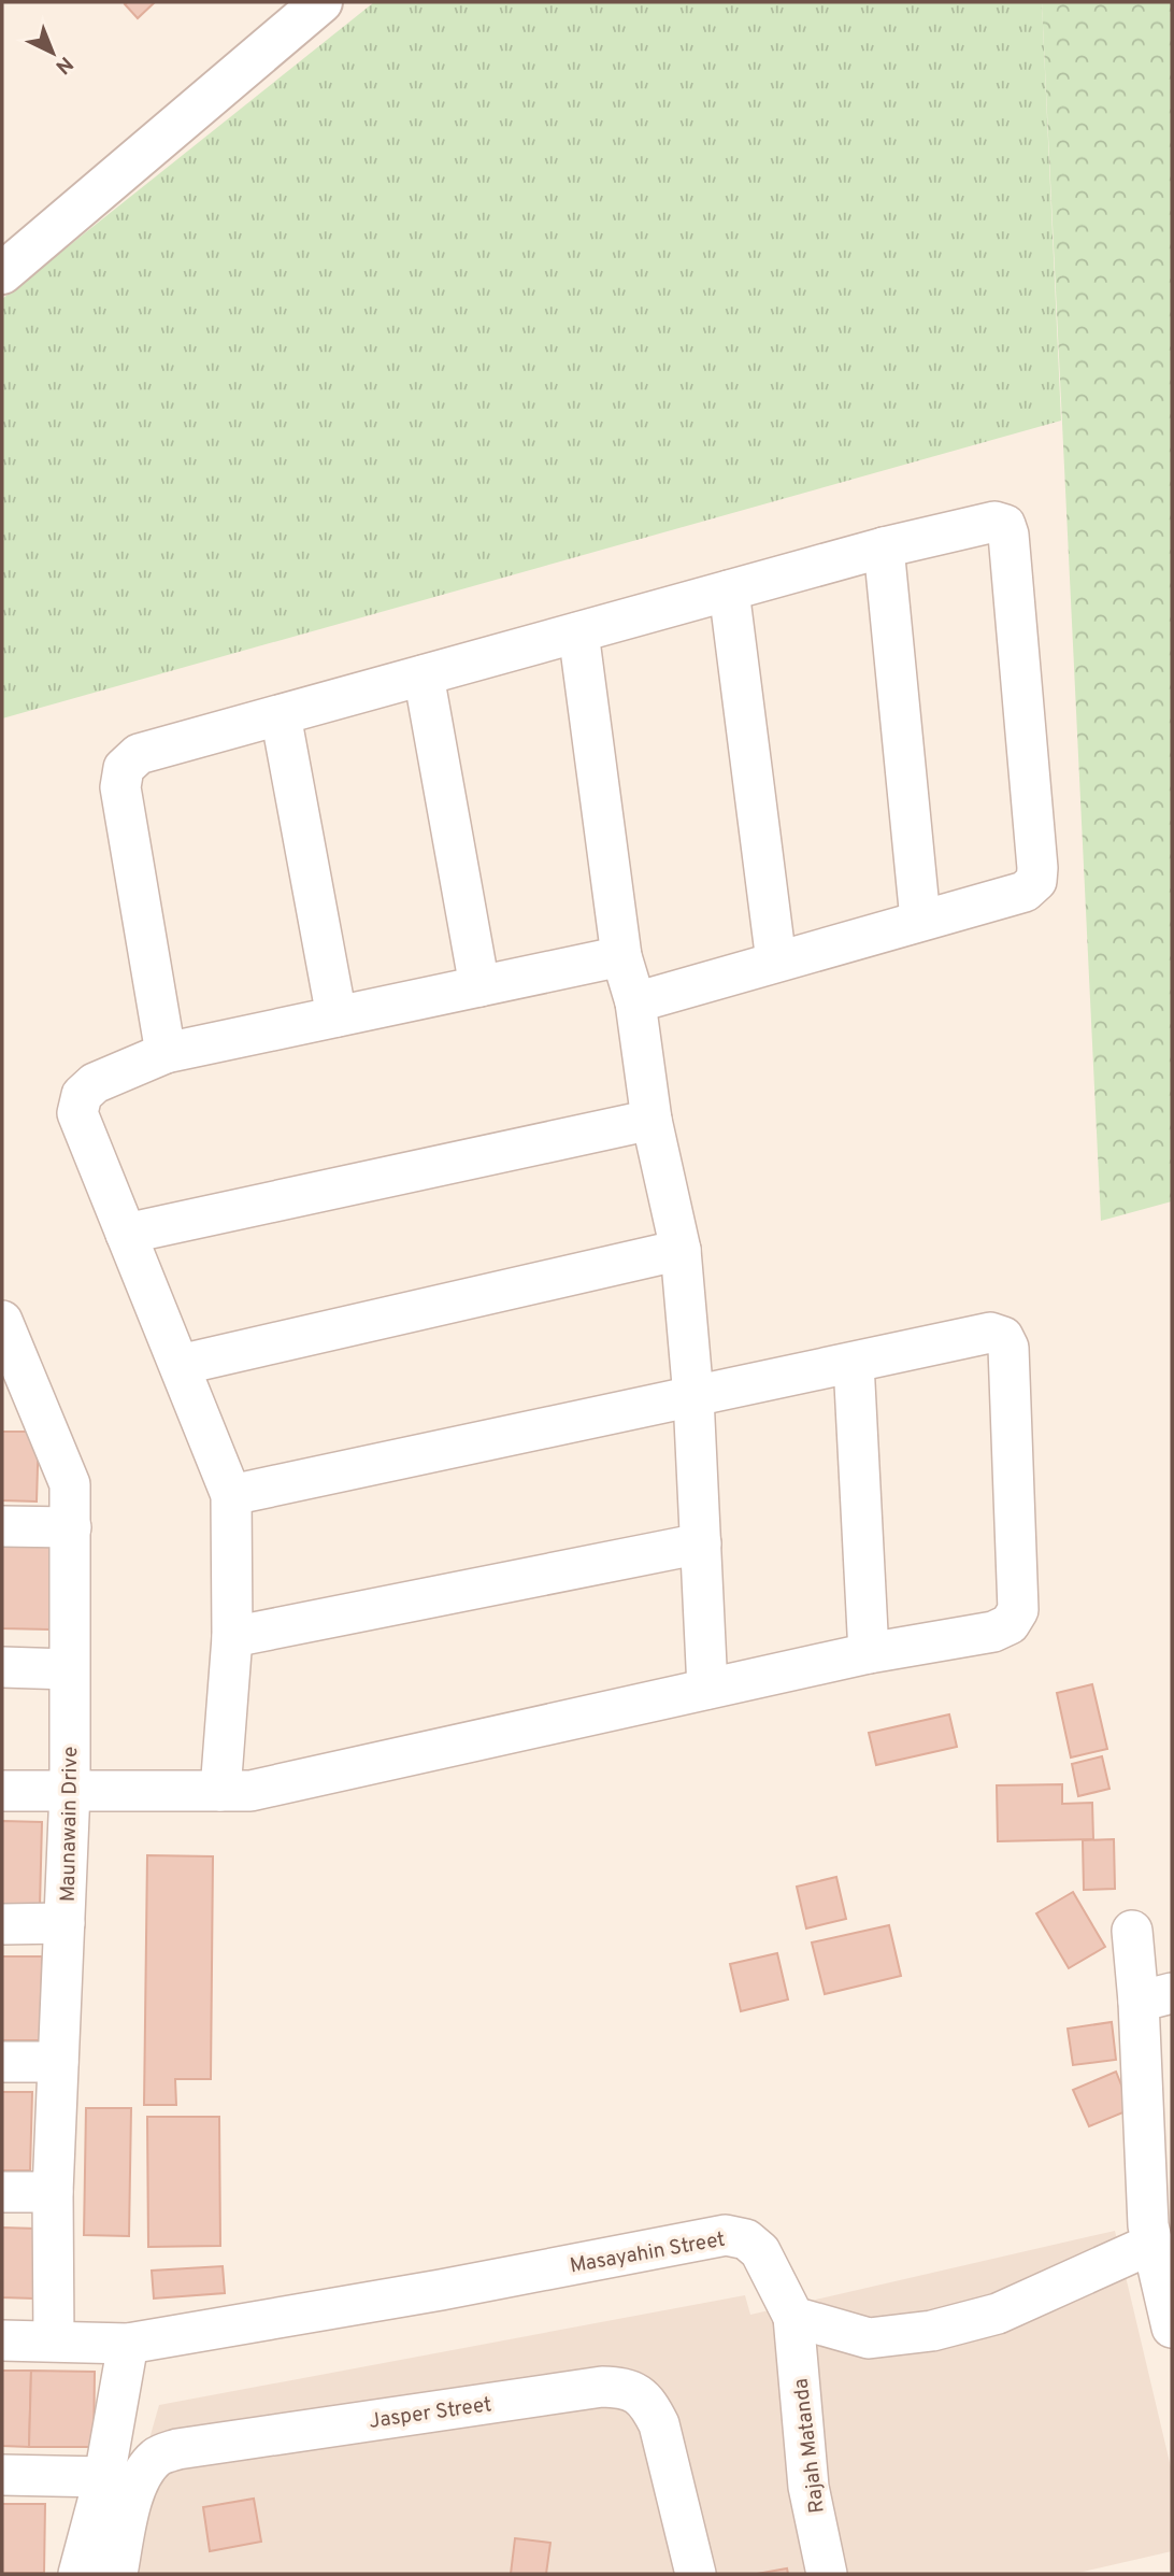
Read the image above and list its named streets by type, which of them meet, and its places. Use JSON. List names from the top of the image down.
{
  "streets": {
    "street": [
      "Maunawain Drive",
      "Masayahin Street",
      "Jasper Street",
      "Rajah Matanda"
    ]
  },
  "crossings": [
    ["Maunawain Drive", "Masayahin Street"],
    ["Masayahin Street", "Rajah Matanda"]
  ],
  "north": "bottom right"
}
